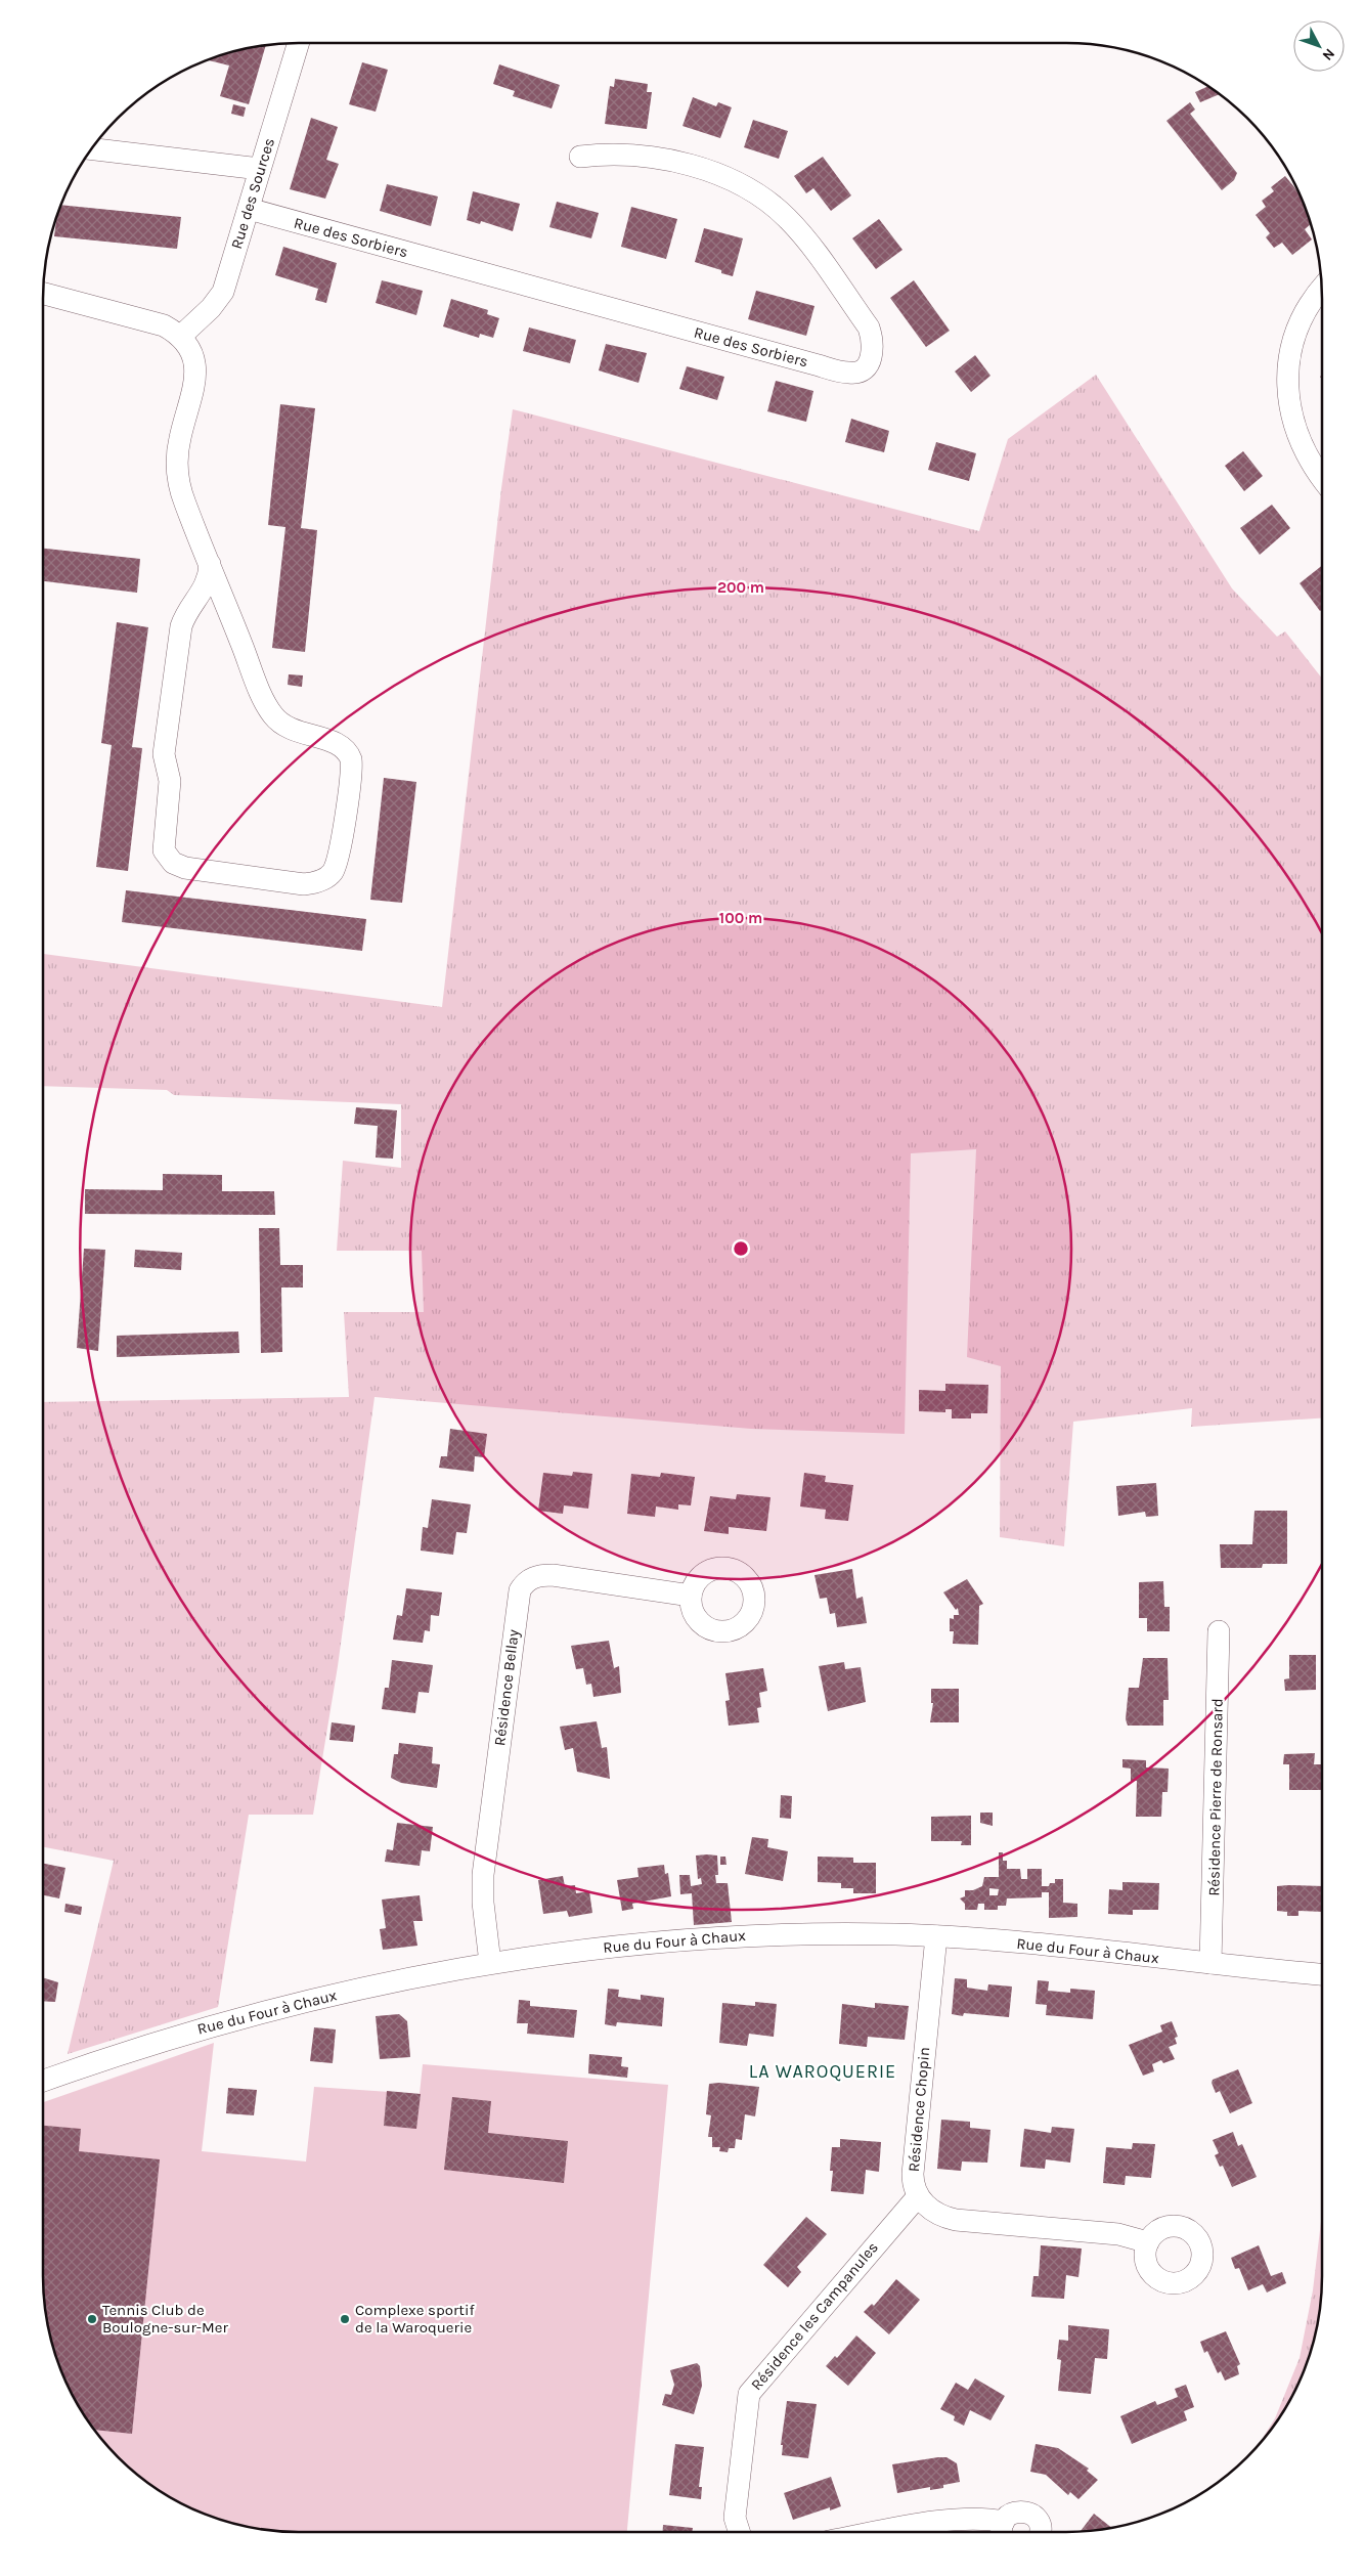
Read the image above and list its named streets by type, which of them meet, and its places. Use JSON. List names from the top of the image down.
{
  "streets": {
    "street": [
      "Rue des Sources",
      "Rue des Sorbiers",
      "Résidence Bellay",
      "Résidence Pierre de Ronsard",
      "Rue du Four à Chaux",
      "Résidence Chopin",
      "Résidence les Campanules"
    ]
  },
  "crossings": [
    ["Rue des Sources", "Rue des Sorbiers"],
    ["Résidence Bellay", "Rue du Four à Chaux"],
    ["Résidence Pierre de Ronsard", "Rue du Four à Chaux"],
    ["Rue du Four à Chaux", "Résidence Chopin"],
    ["Résidence Chopin", "Résidence les Campanules"]
  ],
  "districts": ["LA WAROQUERIE"],
  "places": ["Tennis Club de Boulogne-sur-Mer", "Complexe sportif de la Waroquerie"],
  "north": "bottom right",
  "rings": ["200 m", "100 m"]
}
